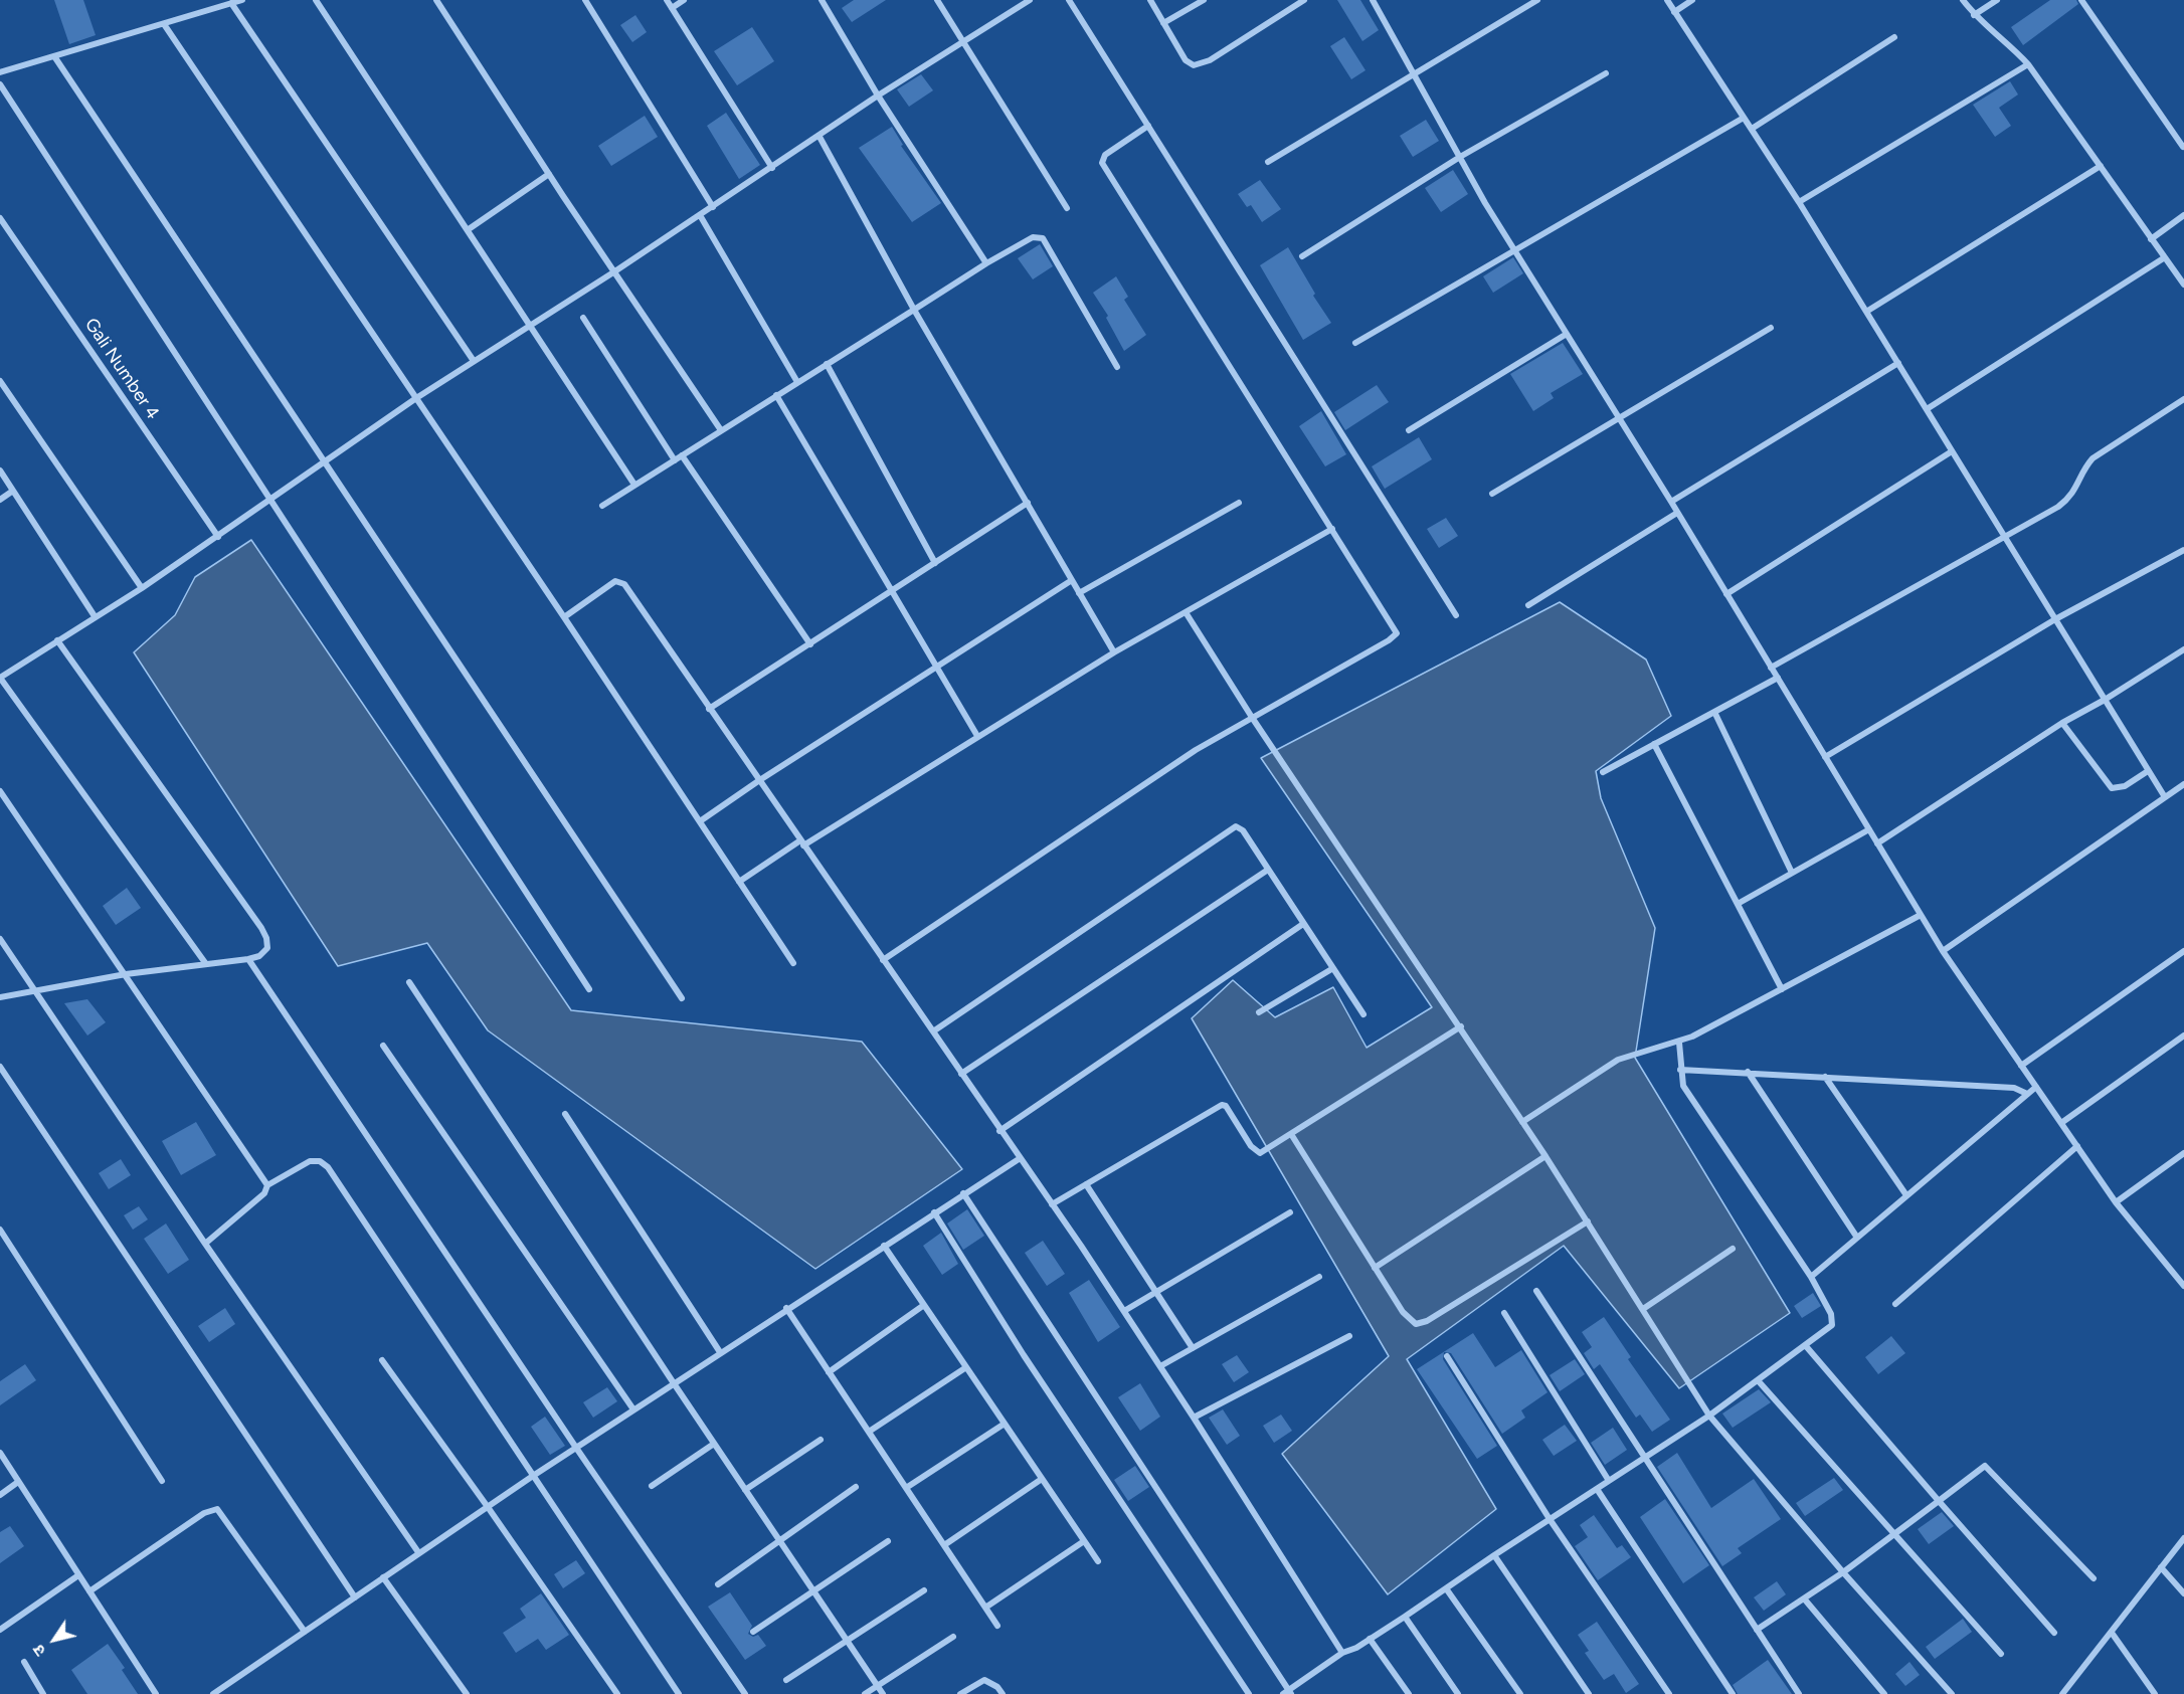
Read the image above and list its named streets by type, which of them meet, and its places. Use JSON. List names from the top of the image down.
{
  "streets": {
    "street": ["Gali Number 4"]
  },
  "north": "bottom left"
}
